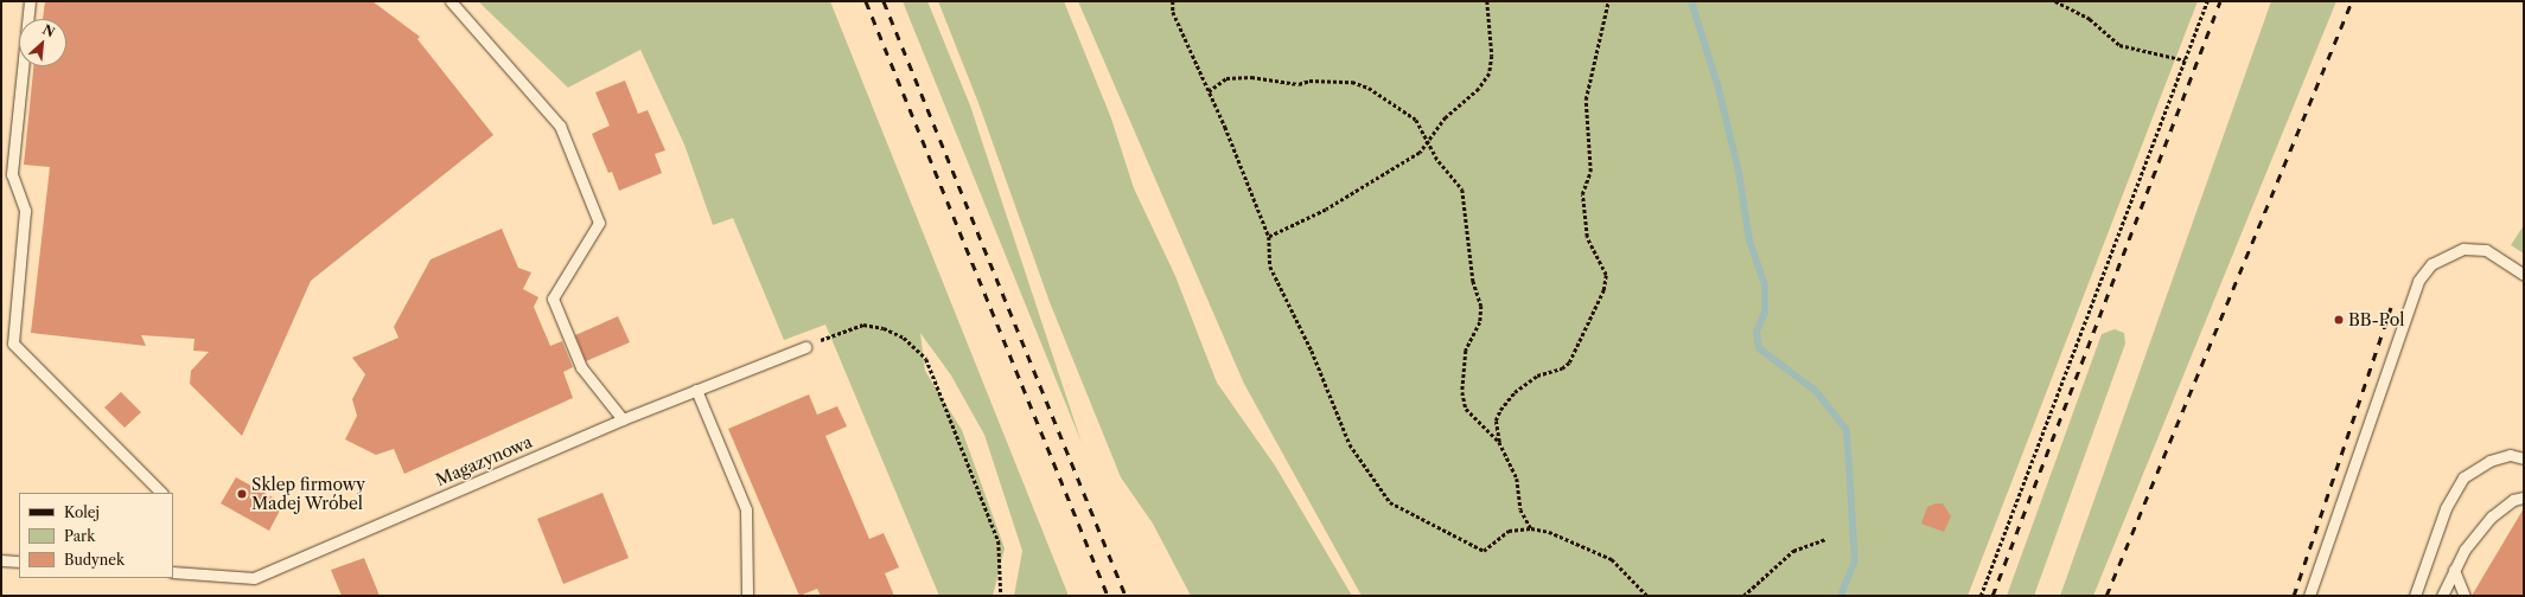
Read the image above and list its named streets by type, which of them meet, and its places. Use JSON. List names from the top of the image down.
{
  "streets": {
    "lane": ["Magazynowa"]
  },
  "places": ["BB-Pol", "Sklep firmowy Madej Wróbel"],
  "legend": ["Kolej", "Park", "Budynek"],
  "north": "top right"
}
